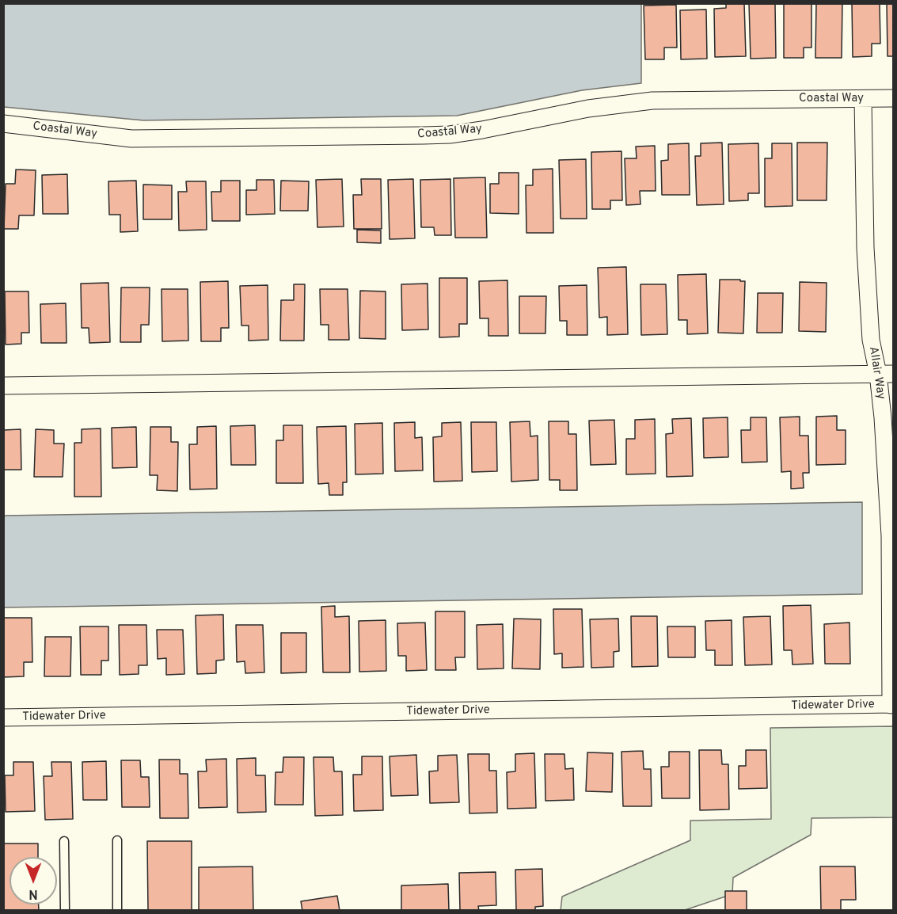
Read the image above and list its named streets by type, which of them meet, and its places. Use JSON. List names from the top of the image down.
{
  "streets": {
    "street": ["Coastal Way", "Allair Way", "Tidewater Drive"]
  },
  "crossings": [
    ["Coastal Way", "Allair Way"],
    ["Allair Way", "Tidewater Drive"]
  ],
  "north": "bottom"
}
